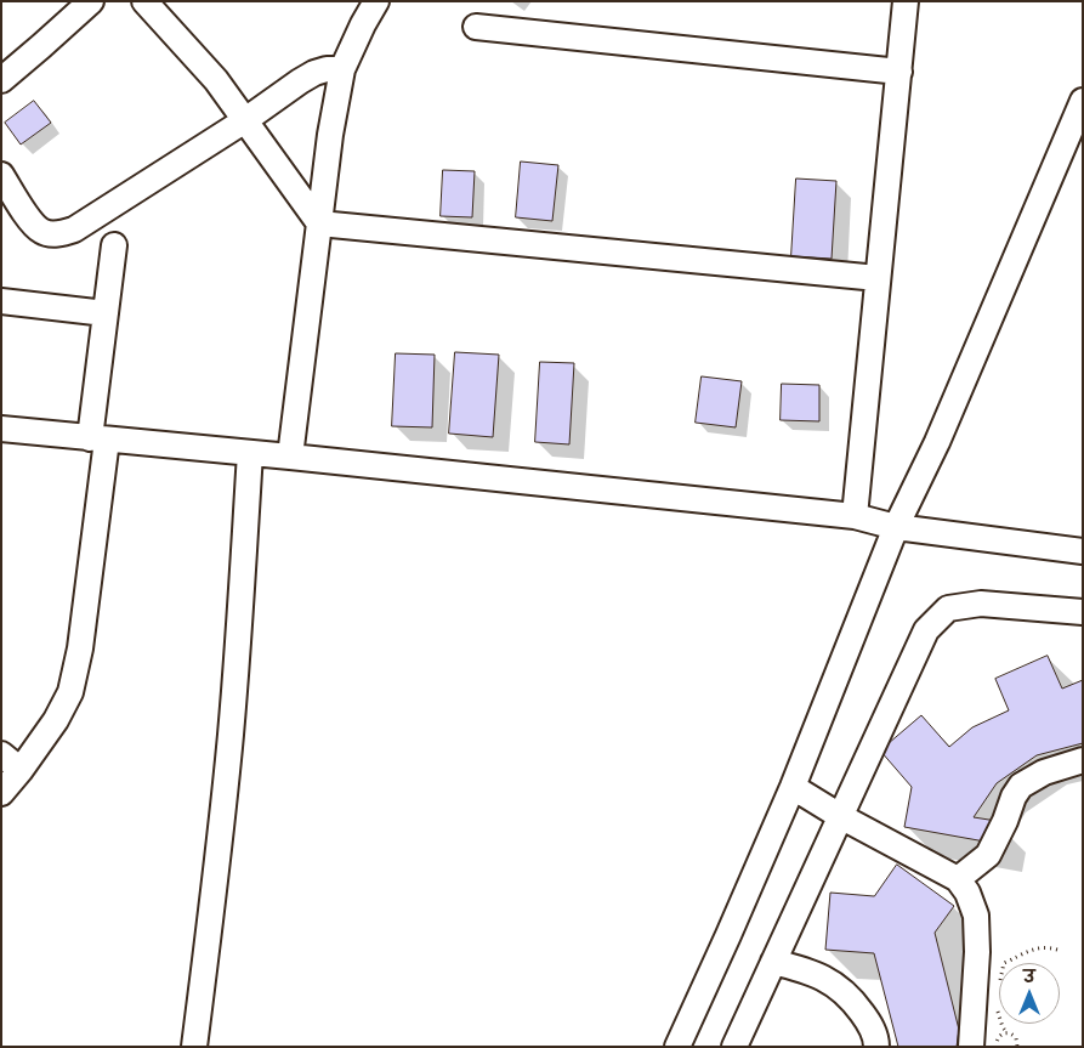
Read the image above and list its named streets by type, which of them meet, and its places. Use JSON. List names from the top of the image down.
{
  "north": "top"
}
